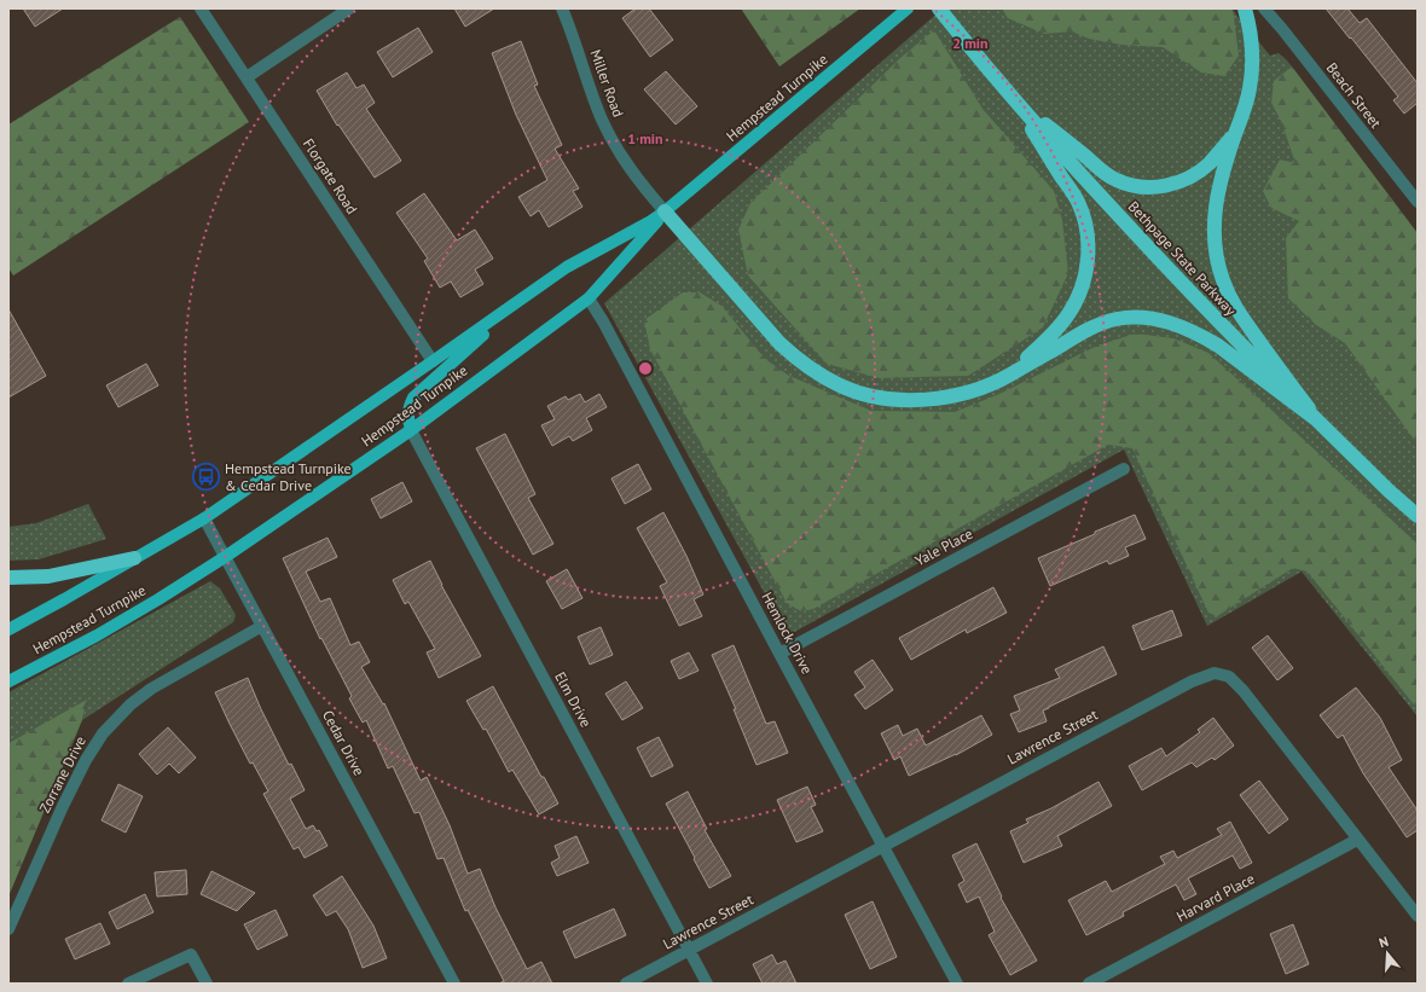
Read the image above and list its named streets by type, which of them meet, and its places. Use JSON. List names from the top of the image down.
{
  "streets": {
    "highway": ["Bethpage State Parkway"],
    "main road": ["Hempstead Turnpike"],
    "street": [
      "Miller Road",
      "Beach Street",
      "Florgate Road",
      "Yale Place",
      "Hemlock Drive",
      "Elm Drive",
      "Lawrence Street",
      "Cedar Drive",
      "Zorrane Drive",
      "Harvard Place"
    ]
  },
  "crossings": [
    ["Miller Road", "Hempstead Turnpike"],
    ["Hempstead Turnpike", "Florgate Road"],
    ["Hempstead Turnpike", "Hemlock Drive"],
    ["Hempstead Turnpike", "Elm Drive"],
    ["Hempstead Turnpike", "Cedar Drive"],
    ["Yale Place", "Hemlock Drive"],
    ["Hemlock Drive", "Lawrence Street"],
    ["Elm Drive", "Lawrence Street"],
    ["Lawrence Street", "Harvard Place"],
    ["Cedar Drive", "Zorrane Drive"]
  ],
  "places": {
    "bus stop": ["Hempstead Turnpike & Cedar Drive"]
  },
  "north": "top",
  "rings": ["2 min", "1 min"]
}
